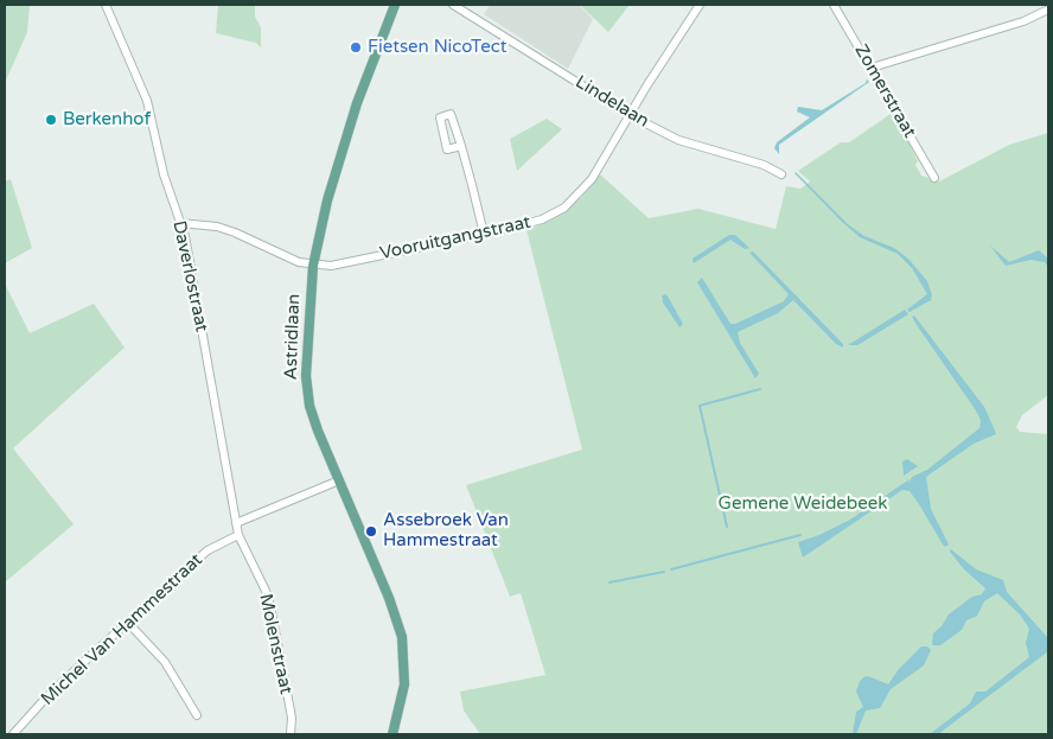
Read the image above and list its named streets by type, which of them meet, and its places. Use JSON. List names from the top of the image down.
{
  "streets": {
    "main road": ["Astridlaan"],
    "street": [
      "Zomerstraat",
      "Lindelaan",
      "Vooruitgangstraat",
      "Daverlostraat",
      "Michel Van Hammestraat",
      "Molenstraat"
    ]
  },
  "crossings": [
    ["Lindelaan", "Vooruitgangstraat"],
    ["Vooruitgangstraat", "Astridlaan"],
    ["Daverlostraat", "Molenstraat"],
    ["Michel Van Hammestraat", "Molenstraat"]
  ],
  "parks": ["Gemene Weidebeek"],
  "places": ["Fietsen NicoTect", "Berkenhof", "Assebroek Van Hammestraat"]
}
